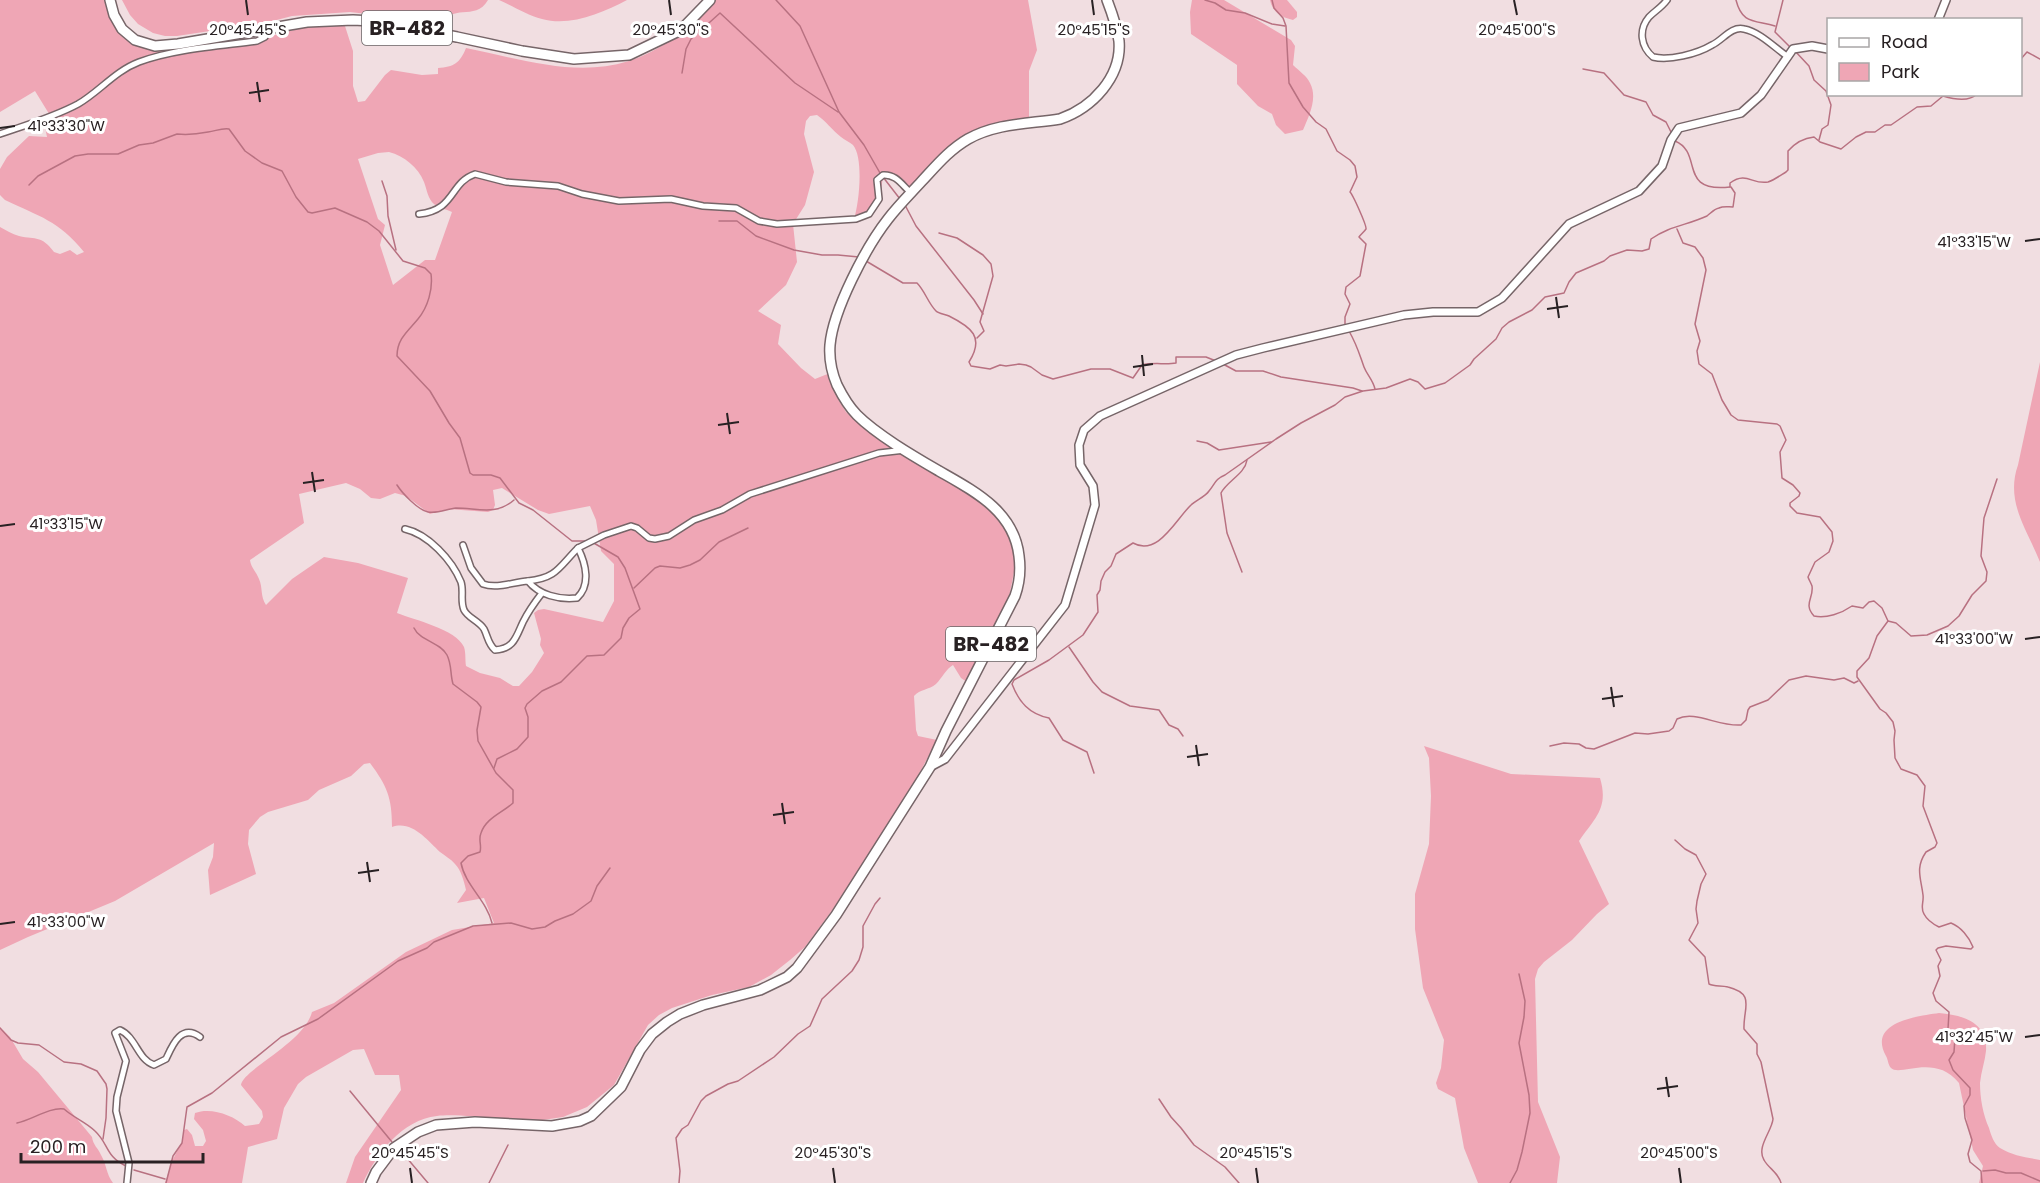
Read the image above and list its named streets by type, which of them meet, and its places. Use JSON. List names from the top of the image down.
{
  "streets": {
    "highway": ["BR-482"]
  },
  "legend": ["Road", "Park"],
  "scale_bar": "200 m",
  "coordinates": [
    "20°45'45\"S",
    "20°45'30\"S",
    "20°45'15\"S",
    "20°45'00\"S",
    "41°33'30\"W",
    "41°33'15\"W",
    "41°33'00\"W",
    "41°32'45\"W"
  ]
}
